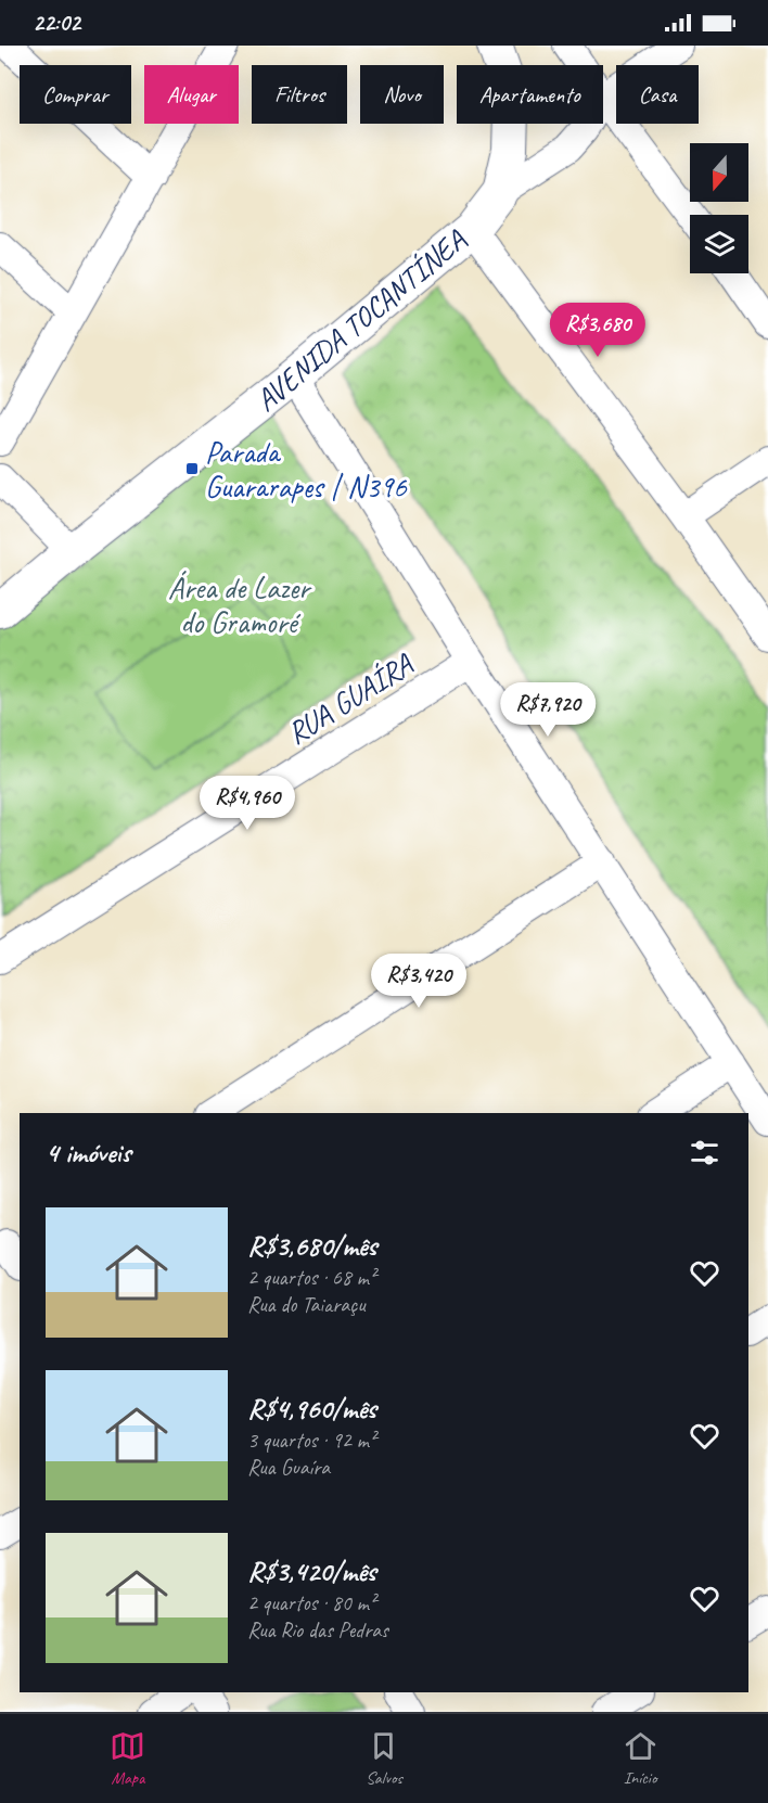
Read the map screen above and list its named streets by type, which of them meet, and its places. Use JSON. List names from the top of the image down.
{
  "streets": {
    "main road": ["AVENIDA TOCANTÍNEA"],
    "street": ["RUA GUAÍRA"]
  },
  "parks": ["Área de Lazer do Gramoré"],
  "places": {
    "transit": ["Parada Guararapes | N396"]
  },
  "north": "bottom",
  "page": {
    "status": "22:02",
    "chip": [
      "Comprar",
      "Alugar",
      "Filtros",
      "Novo",
      "Apartamento",
      "Casa"
    ],
    "price": [
      "R$3,680",
      "R$7,920",
      "R$4,960",
      "R$3,420"
    ],
    "heading": "4 imóveis",
    "list": [
      {
        "name": "R$3,680/mês",
        "note": "2 quartos · 68 m² · Rua do Taiaraçu"
      },
      {
        "name": "R$4,960/mês",
        "note": "3 quartos · 92 m² · Rua Guaíra"
      },
      {
        "name": "R$3,420/mês",
        "note": "2 quartos · 80 m² · Rua Rio das Pedras"
      }
    ],
    "tabs": ["Mapa", "Salvos", "Início"]
  }
}
